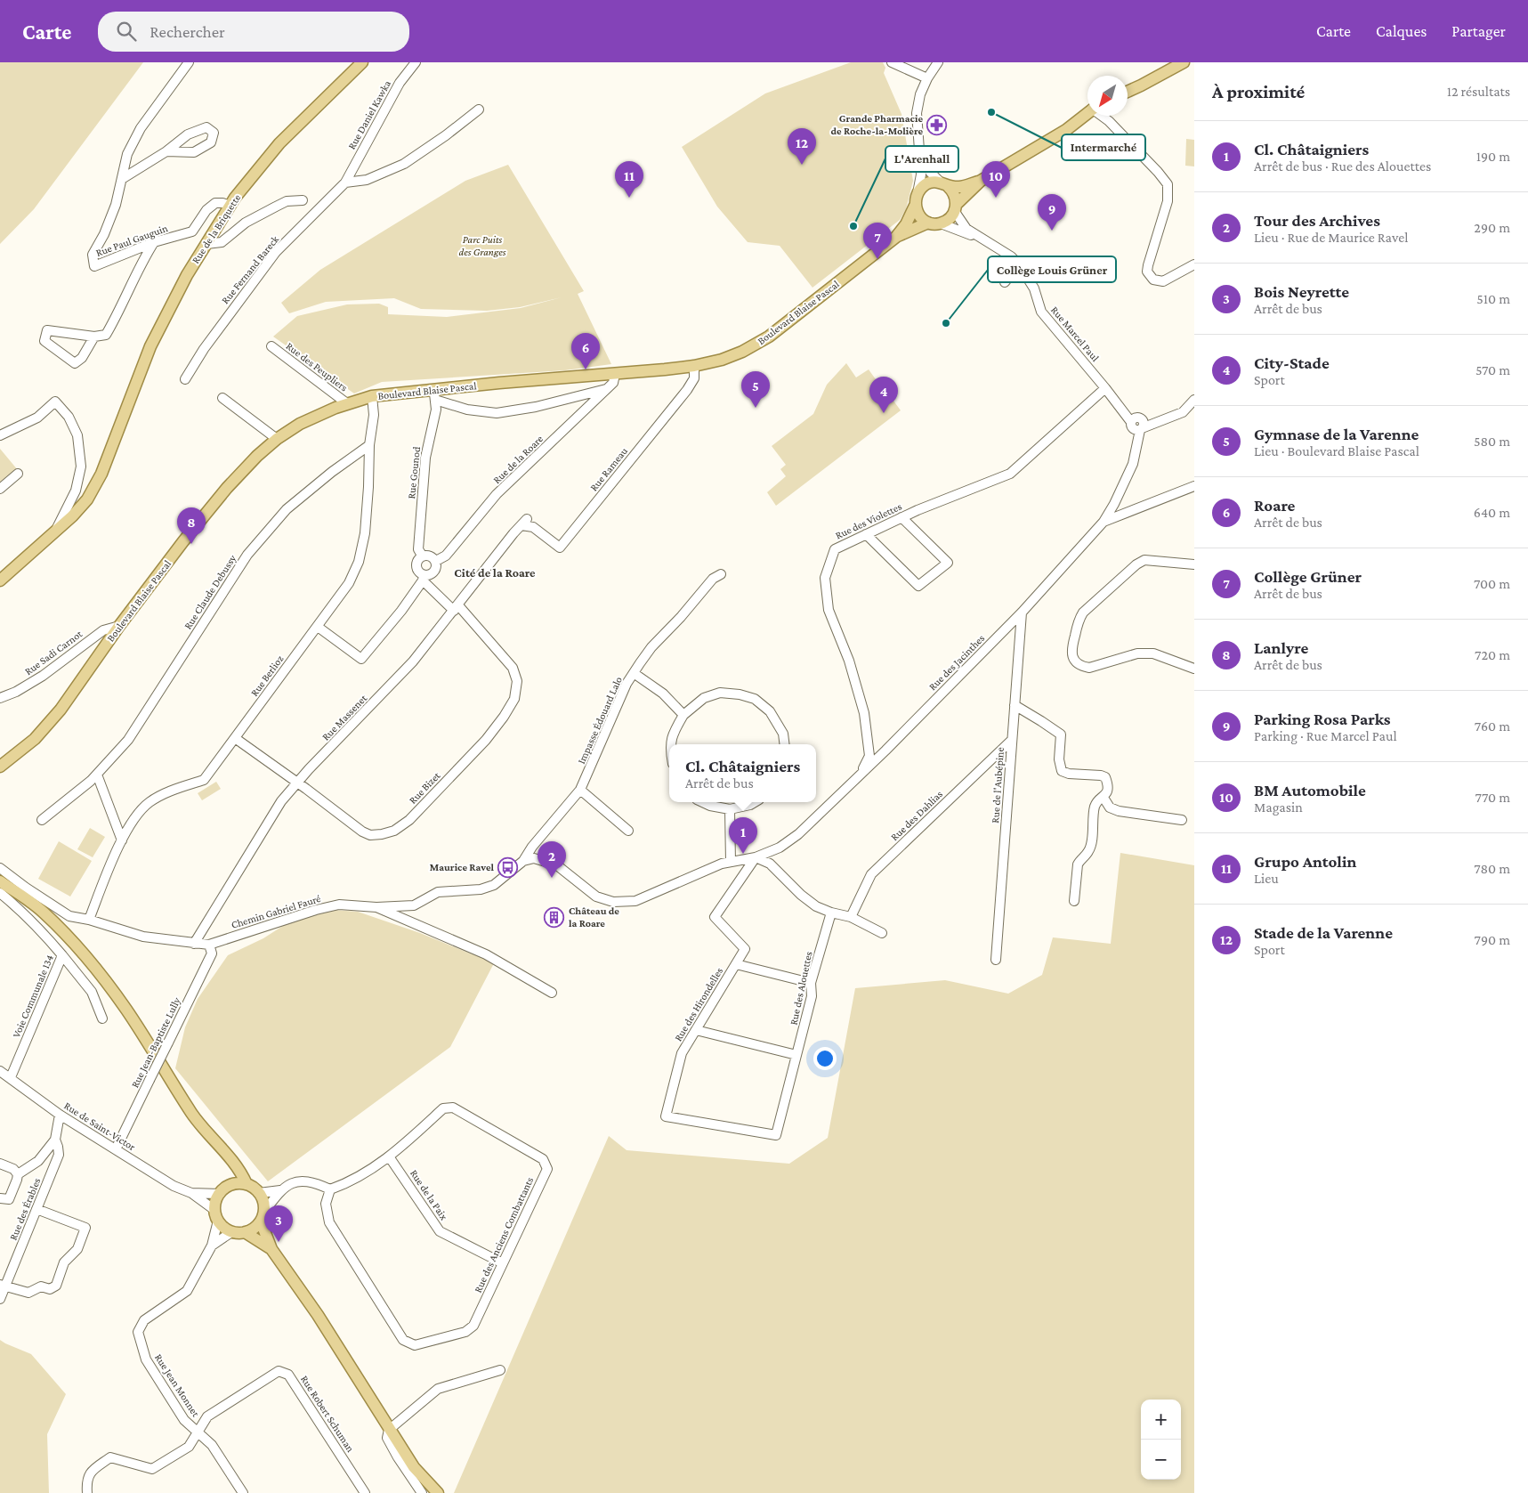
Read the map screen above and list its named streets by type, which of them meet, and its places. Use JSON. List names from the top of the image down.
{
  "streets": {
    "main road": ["Rue de la Briquette", "Boulevard Blaise Pascal"],
    "street": [
      "Rue Daniel Kawka",
      "Rue Paul Gauguin",
      "Rue Fernand Bareck",
      "Rue Marcel Paul",
      "Rue des Peupliers",
      "Rue de la Roare",
      "Rue Rameau",
      "Rue Gounod",
      "Rue des Violettes",
      "Rue Claude Debussy",
      "Rue Sadi Carnot",
      "Rue des Jacinthes",
      "Rue Berlioz",
      "Rue Massenet",
      "Impasse Édouard Lalo",
      "Rue de l'Aubépine",
      "Rue Bizet",
      "Rue des Dahlias",
      "Chemin Gabriel Fauré",
      "Rue des Alouettes",
      "Voie Communale 134",
      "Rue des Hirondelles",
      "Rue Jean-Baptiste Lully",
      "Rue de Saint-Victor",
      "Rue de la Paix",
      "Rue des Érables",
      "Rue des Anciens Combattants",
      "Rue Jean Monnet",
      "Rue Robert Schuman"
    ]
  },
  "crossings": [
    ["Rue Daniel Kawka", "Rue Fernand Bareck"],
    ["Rue de la Briquette", "Rue Paul Gauguin"],
    ["Boulevard Blaise Pascal", "Rue Marcel Paul"],
    ["Boulevard Blaise Pascal", "Rue des Peupliers"],
    ["Boulevard Blaise Pascal", "Rue de la Roare"],
    ["Boulevard Blaise Pascal", "Rue Rameau"],
    ["Boulevard Blaise Pascal", "Rue Gounod"],
    ["Boulevard Blaise Pascal", "Rue Sadi Carnot"],
    ["Boulevard Blaise Pascal", "Rue Berlioz"],
    ["Rue Marcel Paul", "Rue des Violettes"],
    ["Rue Marcel Paul", "Rue des Jacinthes"],
    ["Rue de la Roare", "Rue Gounod"],
    ["Rue de la Roare", "Rue Berlioz"],
    ["Rue de la Roare", "Rue Bizet"],
    ["Rue Rameau", "Rue Massenet"],
    ["Rue Gounod", "Rue Bizet"],
    ["Rue des Violettes", "Rue des Jacinthes"],
    ["Rue Claude Debussy", "Rue Berlioz"],
    ["Rue des Jacinthes", "Impasse Édouard Lalo"],
    ["Rue des Jacinthes", "Rue de l'Aubépine"],
    ["Rue des Jacinthes", "Rue des Hirondelles"],
    ["Rue Berlioz", "Rue Bizet"],
    ["Rue Berlioz", "Chemin Gabriel Fauré"],
    ["Rue Massenet", "Rue Bizet"],
    ["Rue Massenet", "Chemin Gabriel Fauré"],
    ["Impasse Édouard Lalo", "Chemin Gabriel Fauré"],
    ["Rue de l'Aubépine", "Rue des Dahlias"],
    ["Chemin Gabriel Fauré", "Rue Jean-Baptiste Lully"],
    ["Rue des Alouettes", "Rue des Hirondelles"],
    ["Voie Communale 134", "Rue de Saint-Victor"],
    ["Rue Jean-Baptiste Lully", "Rue de Saint-Victor"],
    ["Rue de Saint-Victor", "Rue Jean Monnet"],
    ["Rue de la Paix", "Rue des Anciens Combattants"],
    ["Rue Jean Monnet", "Rue Robert Schuman"]
  ],
  "districts": ["Cité de la Roare"],
  "parks": ["Parc Puits des Granges"],
  "places": {
    "other": ["Intermarché", "L'Arenhall", "Collège Louis Grüner"],
    "pharmacy": ["Grande Pharmacie de Roche-la-Molière"],
    "bus stop": ["Maurice Ravel"],
    "building": ["Château de la Roare"]
  },
  "north": "bottom left",
  "page": {
    "header": "Carte",
    "search": "Rechercher",
    "nav": ["Carte", "Calques", "Partager"],
    "heading": ["À proximité", "12 résultats"],
    "list": [
      {
        "mark": "1",
        "name": "Cl. Châtaigniers",
        "note": "Arrêt de bus · Rue des Alouettes",
        "value": "190 m"
      },
      {
        "mark": "2",
        "name": "Tour des Archives",
        "note": "Lieu · Rue de Maurice Ravel",
        "value": "290 m"
      },
      {
        "mark": "3",
        "name": "Bois Neyrette",
        "note": "Arrêt de bus",
        "value": "510 m"
      },
      {
        "mark": "4",
        "name": "City-Stade",
        "note": "Sport",
        "value": "570 m"
      },
      {
        "mark": "5",
        "name": "Gymnase de la Varenne",
        "note": "Lieu · Boulevard Blaise Pascal",
        "value": "580 m"
      },
      {
        "mark": "6",
        "name": "Roare",
        "note": "Arrêt de bus",
        "value": "640 m"
      },
      {
        "mark": "7",
        "name": "Collège Grüner",
        "note": "Arrêt de bus",
        "value": "700 m"
      },
      {
        "mark": "8",
        "name": "Lanlyre",
        "note": "Arrêt de bus",
        "value": "720 m"
      },
      {
        "mark": "9",
        "name": "Parking Rosa Parks",
        "note": "Parking · Rue Marcel Paul",
        "value": "760 m"
      },
      {
        "mark": "10",
        "name": "BM Automobile",
        "note": "Magasin",
        "value": "770 m"
      },
      {
        "mark": "11",
        "name": "Grupo Antolin",
        "note": "Lieu",
        "value": "780 m"
      },
      {
        "mark": "12",
        "name": "Stade de la Varenne",
        "note": "Sport",
        "value": "790 m"
      }
    ],
    "pins": [
      "12",
      "10",
      "11",
      "9",
      "7",
      "6",
      "5",
      "4",
      "8",
      "1",
      "2",
      "3"
    ],
    "popup": ["Cl. Châtaigniers", "Arrêt de bus"],
    "map_buttons": ["+", "−"]
  }
}
